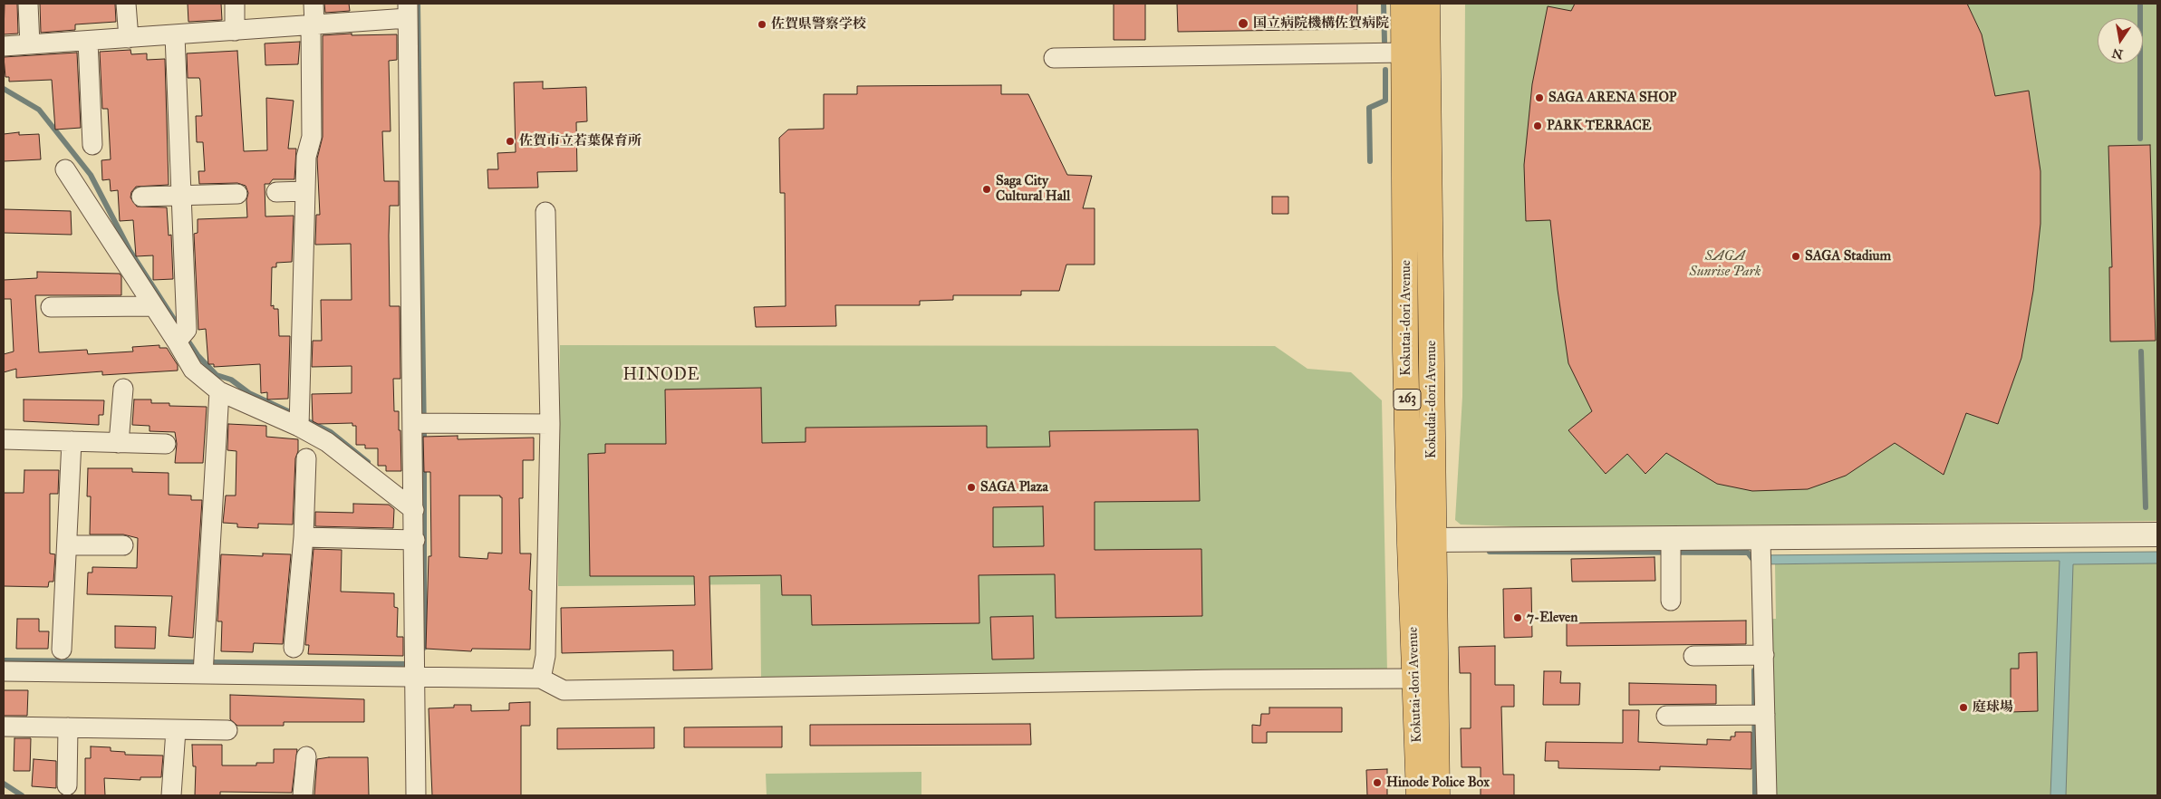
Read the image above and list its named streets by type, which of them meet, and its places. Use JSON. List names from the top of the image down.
{
  "streets": {
    "highway": ["Kokutai-dori Avenue", "263", "Kokudai-dori Avenue"]
  },
  "districts": ["HINODE"],
  "parks": ["SAGA Sunrise Park"],
  "places": [
    "国立病院機構佐賀病院",
    "佐賀県警察学校",
    "SAGA ARENA SHOP",
    "PARK TERRACE",
    "佐賀市立若葉保育所",
    "Saga City Cultural Hall",
    "SAGA Stadium",
    "SAGA Plaza",
    "7-Eleven",
    "庭球場",
    "Hinode Police Box"
  ],
  "north": "bottom"
}
